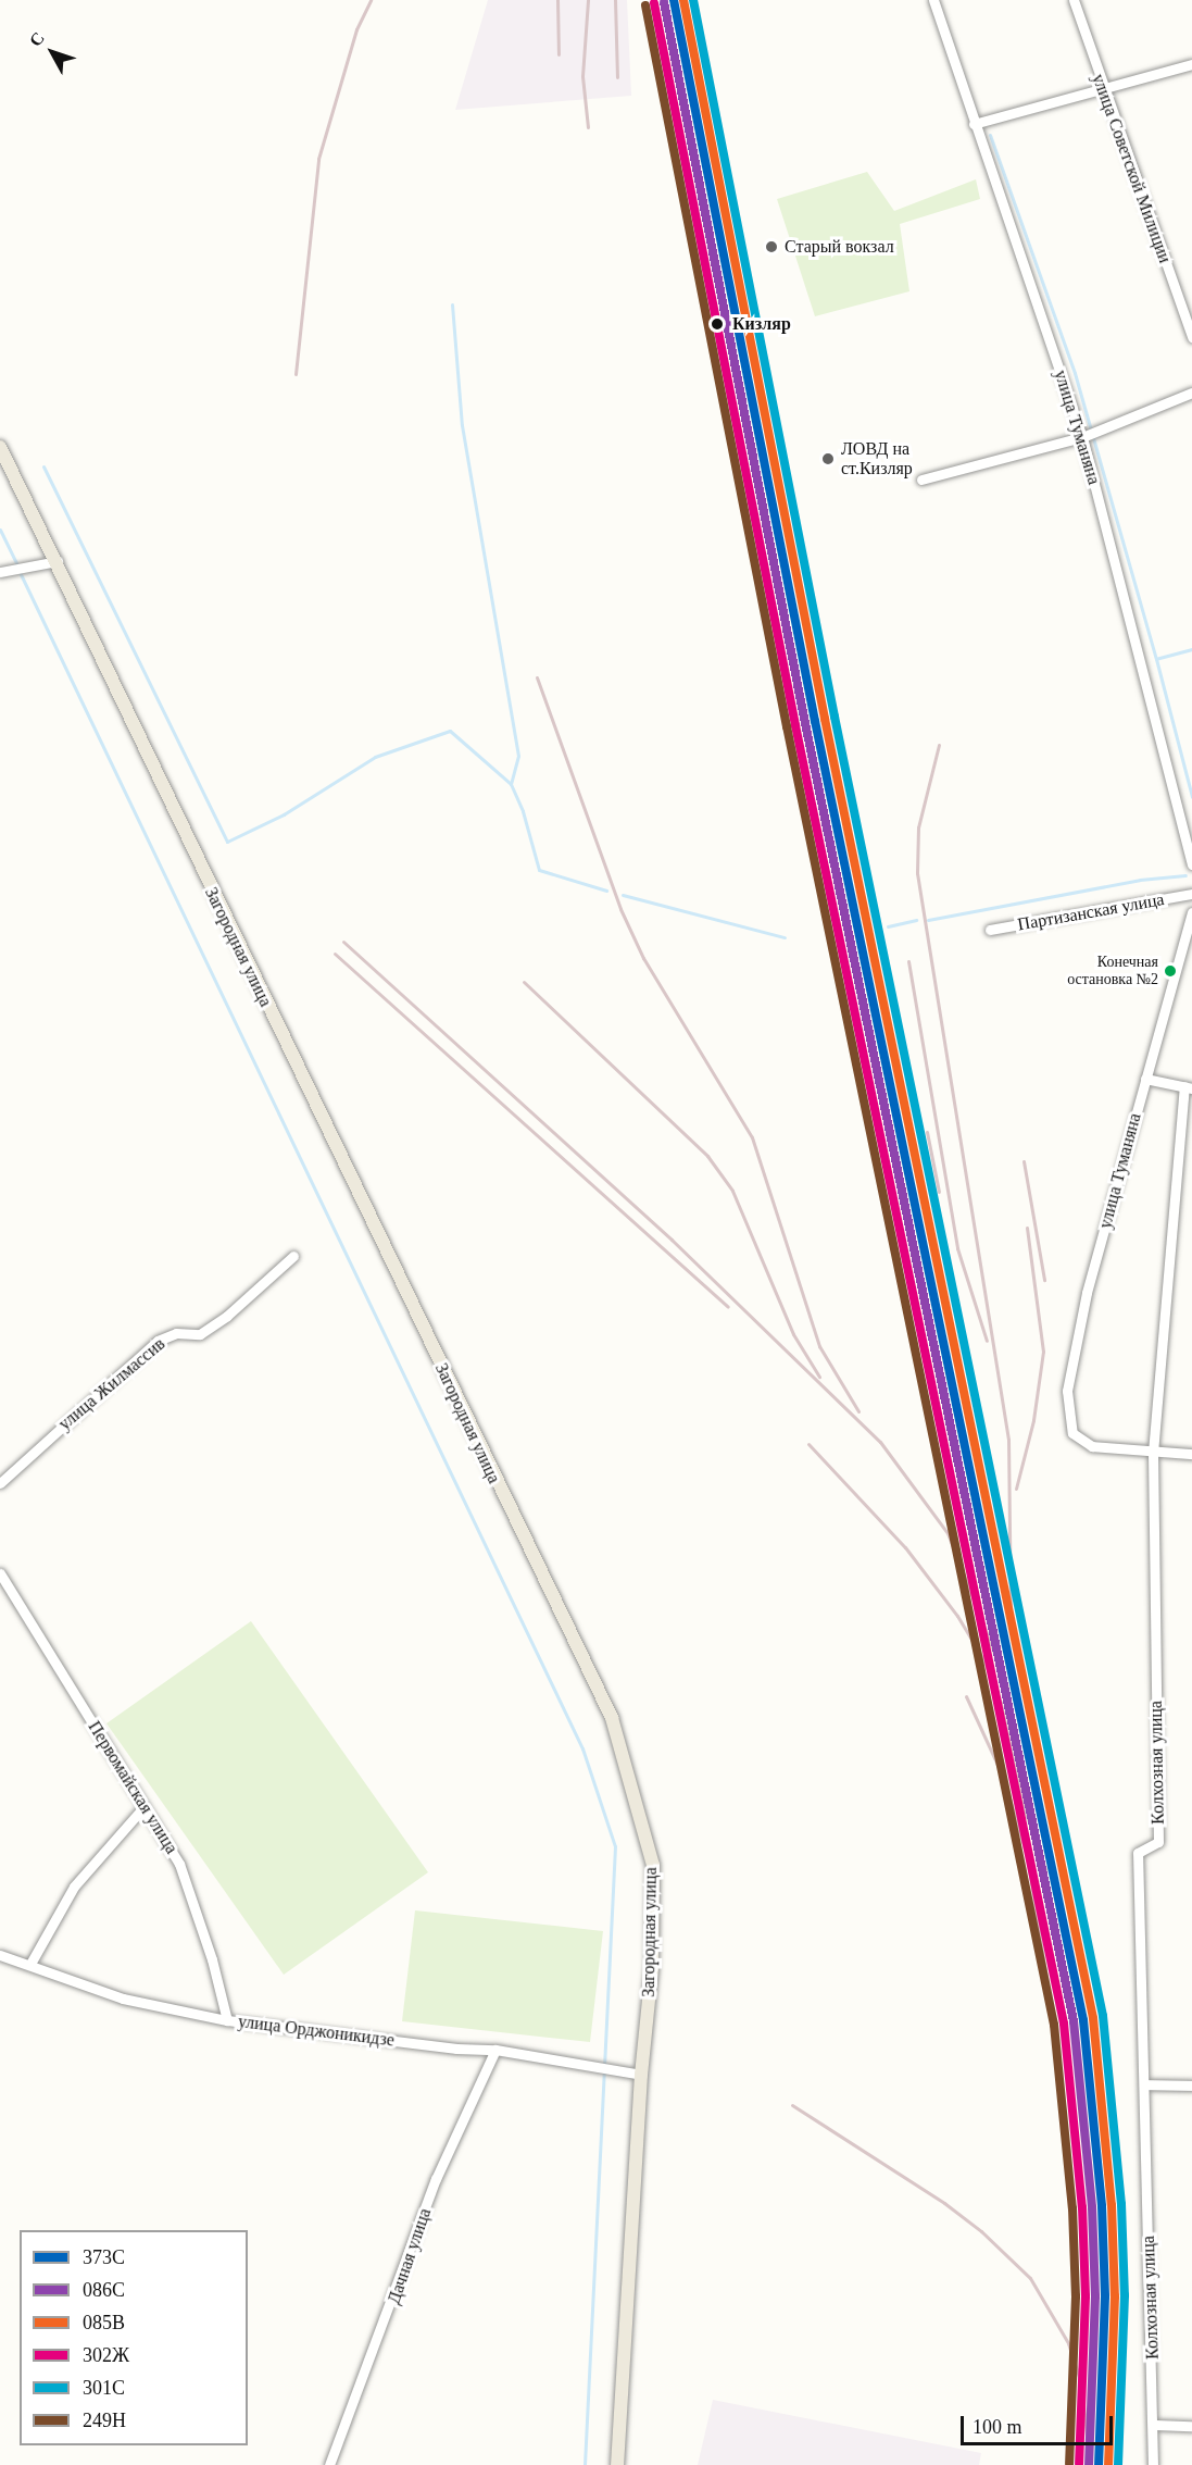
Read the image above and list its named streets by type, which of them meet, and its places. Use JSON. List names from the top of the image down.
{
  "streets": {
    "main road": ["Загородная улица"],
    "street": [
      "улица Советской Милиции",
      "улица Туманяна",
      "Партизанская улица",
      "улица Жилмассив",
      "Колхозная улица",
      "Первомайская улица",
      "улица Орджоникидзе",
      "Дачная улица"
    ]
  },
  "crossings": [
    ["улица Туманяна", "Колхозная улица"],
    ["Загородная улица", "улица Орджоникидзе"],
    ["Первомайская улица", "улица Орджоникидзе"],
    ["улица Орджоникидзе", "Дачная улица"]
  ],
  "places": [
    "Старый вокзал",
    "Кизляр",
    "ЛОВД на ст.Кизляр",
    "Конечная остановка №2"
  ],
  "lines": [
    "transit line 373C",
    "transit line 085В",
    "transit line 301С",
    "transit line 086С",
    "transit line 302Ж",
    "transit line 249Н"
  ],
  "legend": [
    "373C",
    "086С",
    "085В",
    "302Ж",
    "301С",
    "249Н"
  ],
  "scale_bar": "100 m",
  "north": "top left"
}
